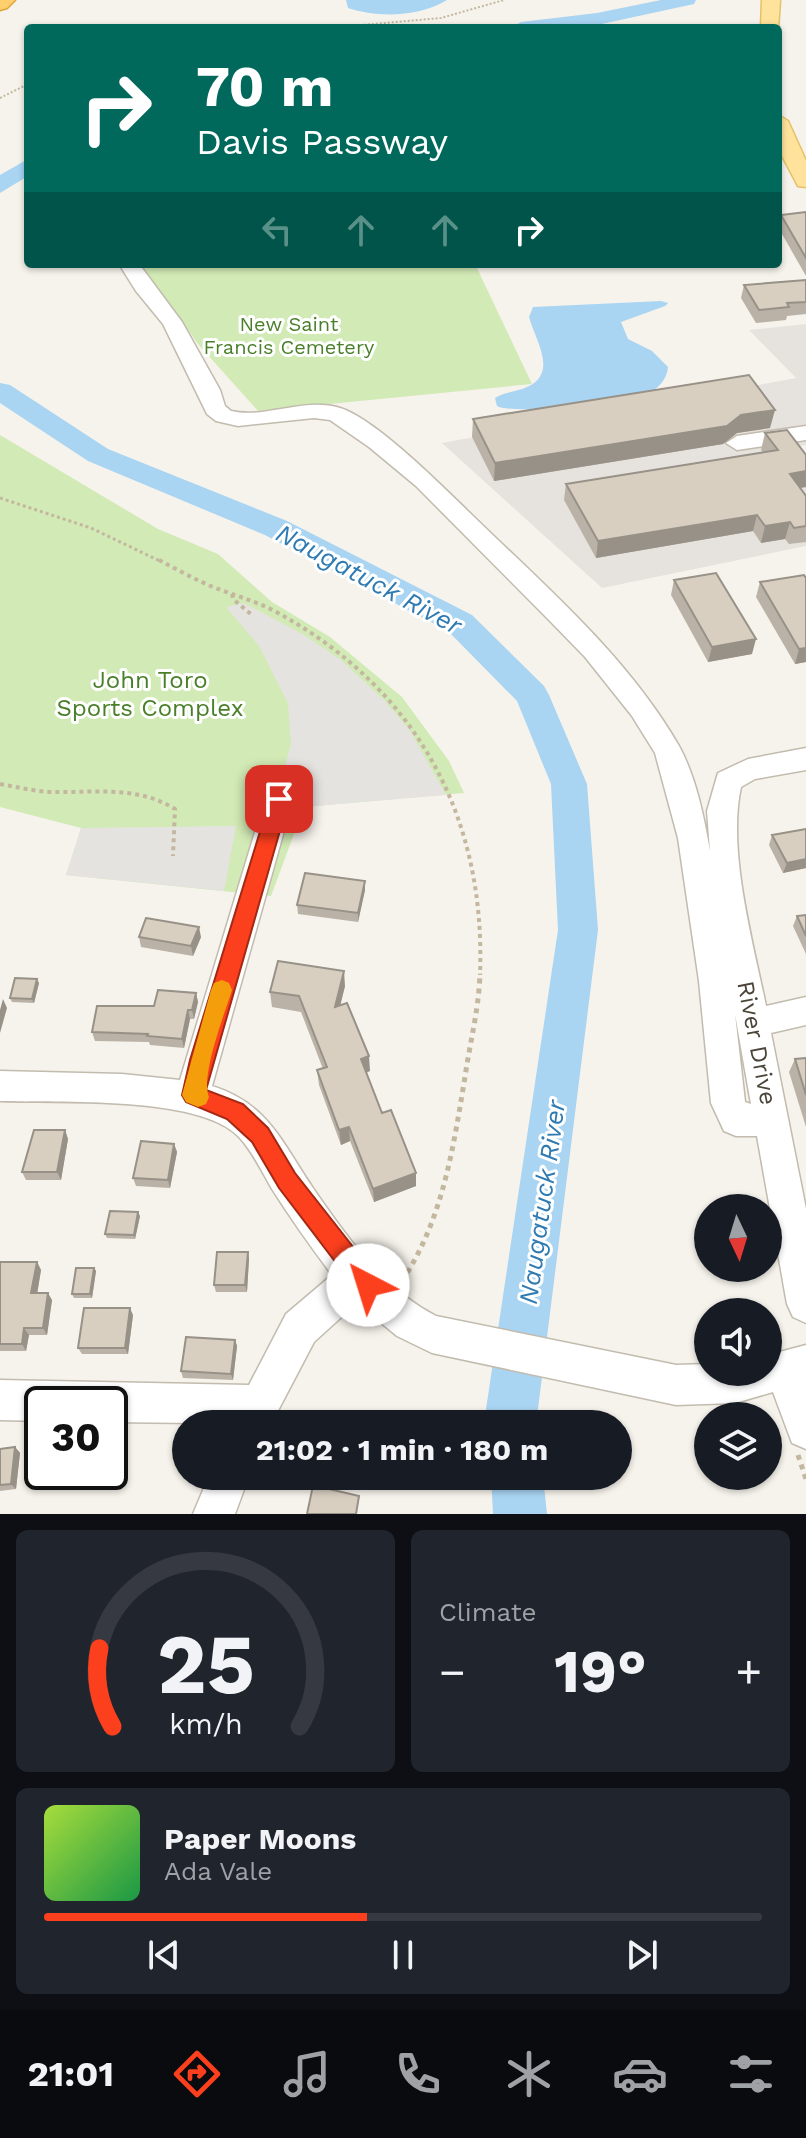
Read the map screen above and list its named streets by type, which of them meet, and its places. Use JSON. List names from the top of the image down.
{
  "streets": {
    "street": ["River Drive"]
  },
  "water": ["Naugatuck River"],
  "parks": ["New Saint Francis Cemetery", "John Toro Sports Complex"],
  "north": "bottom",
  "page": {
    "turn": ["70 m", "Davis Passway"],
    "limit": "30",
    "trip": "21:02 · 1 min · 180 m",
    "tile": "Climate",
    "heat": ["−", "19°", "+"],
    "song": ["Paper Moons", "Ada Vale"],
    "tabs": "21:01",
    "gauge": ["25", "km/h"]
  }
}
